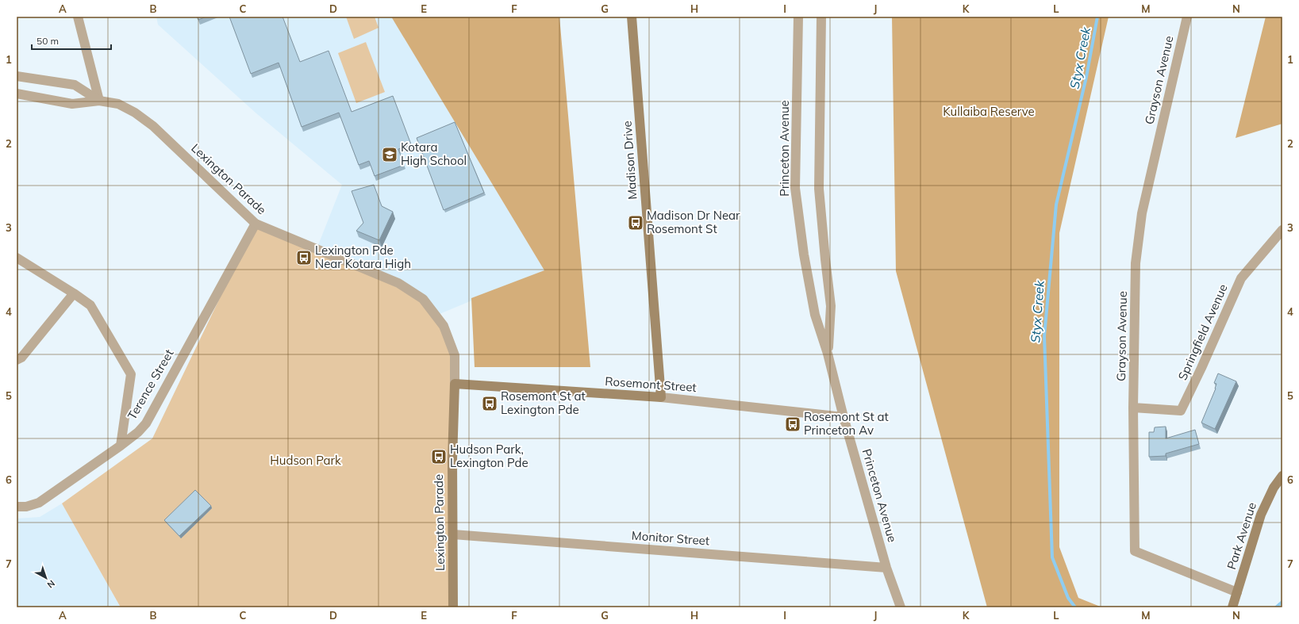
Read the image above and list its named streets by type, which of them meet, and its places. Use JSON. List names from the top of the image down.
{
  "streets": {
    "main road": [
      "Madison Drive",
      "Lexington Parade",
      "Rosemont Street",
      "Park Avenue"
    ],
    "street": [
      "Grayson Avenue",
      "Princeton Avenue",
      "Springfield Avenue",
      "Terence Street",
      "Monitor Street"
    ]
  },
  "crossings": [
    ["Grayson Avenue", "Springfield Avenue"],
    ["Grayson Avenue", "Park Avenue"],
    ["Princeton Avenue", "Rosemont Street"],
    ["Princeton Avenue", "Monitor Street"],
    ["Madison Drive", "Rosemont Street"],
    ["Lexington Parade", "Terence Street"],
    ["Lexington Parade", "Rosemont Street"],
    ["Lexington Parade", "Monitor Street"]
  ],
  "water": ["Styx Creek"],
  "parks": ["Kullaiba Reserve", "Hudson Park"],
  "places": {
    "school or university": ["Kotara High School"],
    "bus stop": [
      "Madison Dr Near Rosemont St",
      "Lexington Pde Near Kotara High",
      "Rosemont St at Lexington Pde",
      "Rosemont St at Princeton Av",
      "Hudson Park, Lexington Pde"
    ]
  },
  "scale_bar": "50 m",
  "north": "bottom right",
  "grid": {
    "columns": [
      "A",
      "B",
      "C",
      "D",
      "E",
      "F",
      "G",
      "H",
      "I",
      "J",
      "K",
      "L",
      "M",
      "N"
    ],
    "rows": [
      "1",
      "2",
      "3",
      "4",
      "5",
      "6",
      "7"
    ]
  }
}
